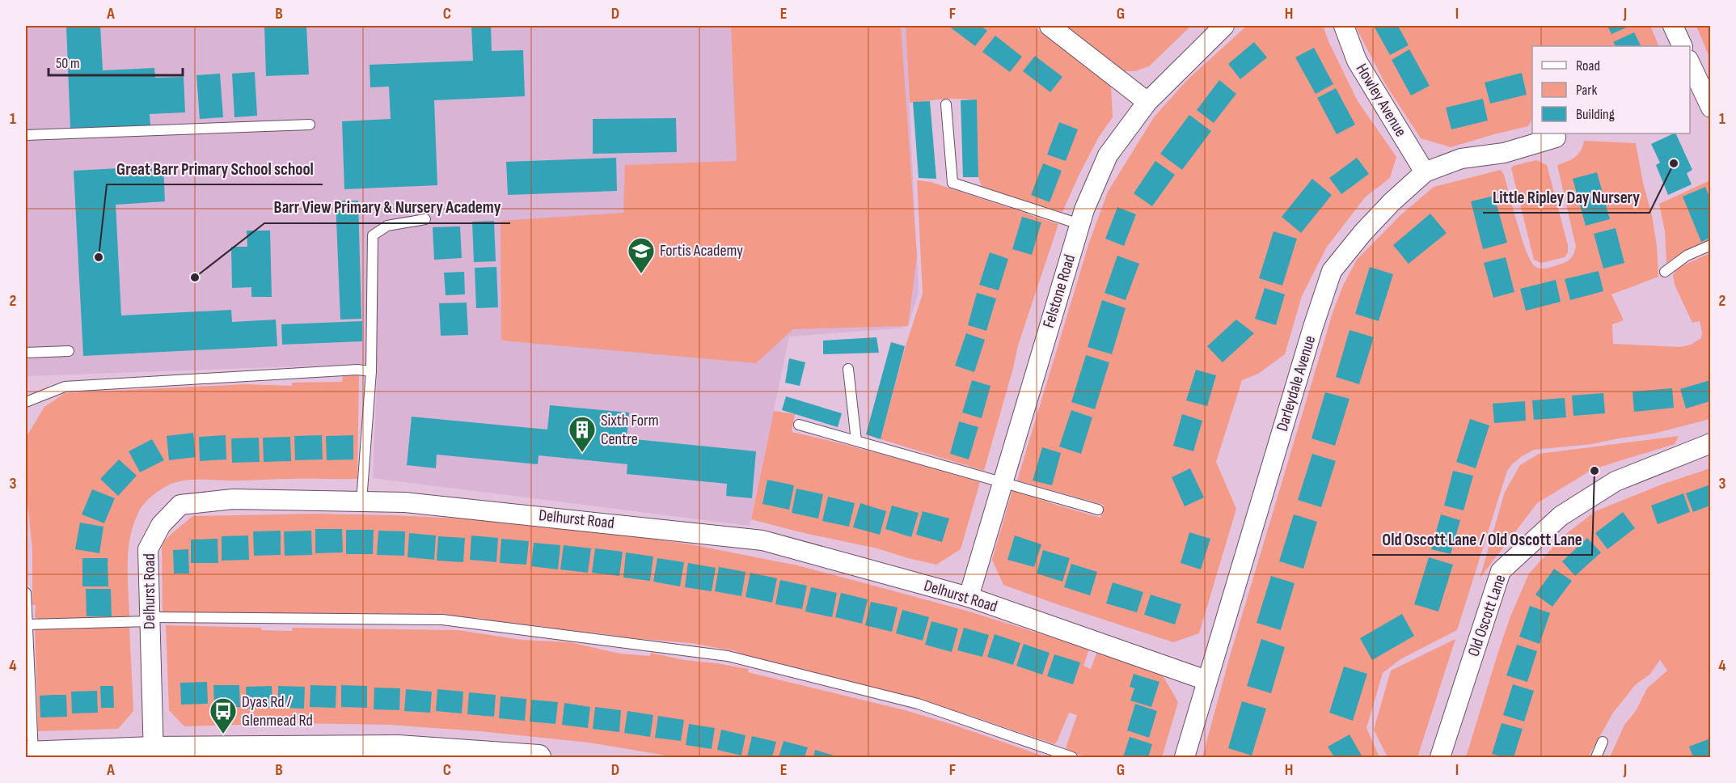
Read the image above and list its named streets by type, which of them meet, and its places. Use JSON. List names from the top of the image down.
{
  "streets": {
    "street": [
      "Howley Avenue",
      "Felstone Road",
      "Darleydale Avenue",
      "Delhurst Road",
      "Old Oscott Lane"
    ]
  },
  "crossings": [
    ["Howley Avenue", "Darleydale Avenue"],
    ["Felstone Road", "Delhurst Road"],
    ["Darleydale Avenue", "Delhurst Road"]
  ],
  "places": {
    "other": [
      "Little Ripley Day Nursery",
      "Great Barr Primary School school",
      "Barr View Primary & Nursery Academy",
      "Old Oscott Lane / Old Oscott Lane"
    ],
    "school or university": ["Fortis Academy"],
    "building": ["Sixth Form Centre"],
    "bus stop": ["Dyas Rd / Glenmead Rd"]
  },
  "legend": ["Road", "Park", "Building"],
  "scale_bar": "50 m",
  "grid": {
    "columns": [
      "A",
      "B",
      "C",
      "D",
      "E",
      "F",
      "G",
      "H",
      "I",
      "J"
    ],
    "rows": [
      "1",
      "2",
      "3",
      "4"
    ]
  }
}
